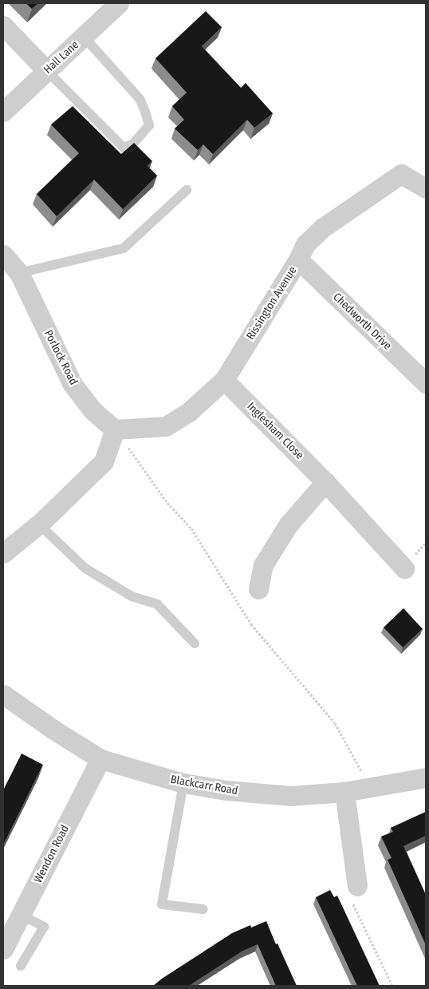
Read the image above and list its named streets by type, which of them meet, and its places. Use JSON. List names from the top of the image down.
{
  "streets": {
    "street": [
      "Hall Lane",
      "Rissington Avenue",
      "Chedworth Drive",
      "Porlock Road",
      "Inglesham Close",
      "Blackcarr Road",
      "Wendon Road"
    ]
  },
  "crossings": [
    ["Rissington Avenue", "Chedworth Drive"],
    ["Rissington Avenue", "Porlock Road"],
    ["Rissington Avenue", "Inglesham Close"],
    ["Blackcarr Road", "Wendon Road"]
  ]
}
